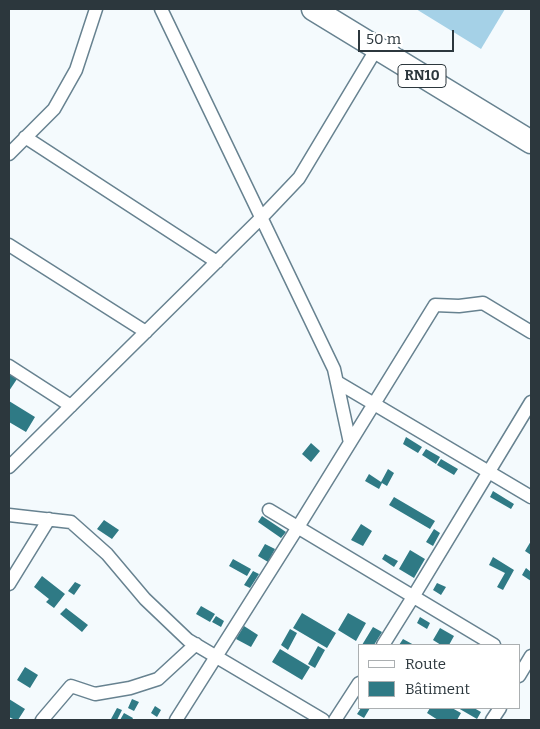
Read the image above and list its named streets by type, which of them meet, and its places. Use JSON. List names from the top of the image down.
{
  "streets": {
    "highway": ["RN10"]
  },
  "legend": ["Route", "Bâtiment"],
  "scale_bar": "50 m"
}
